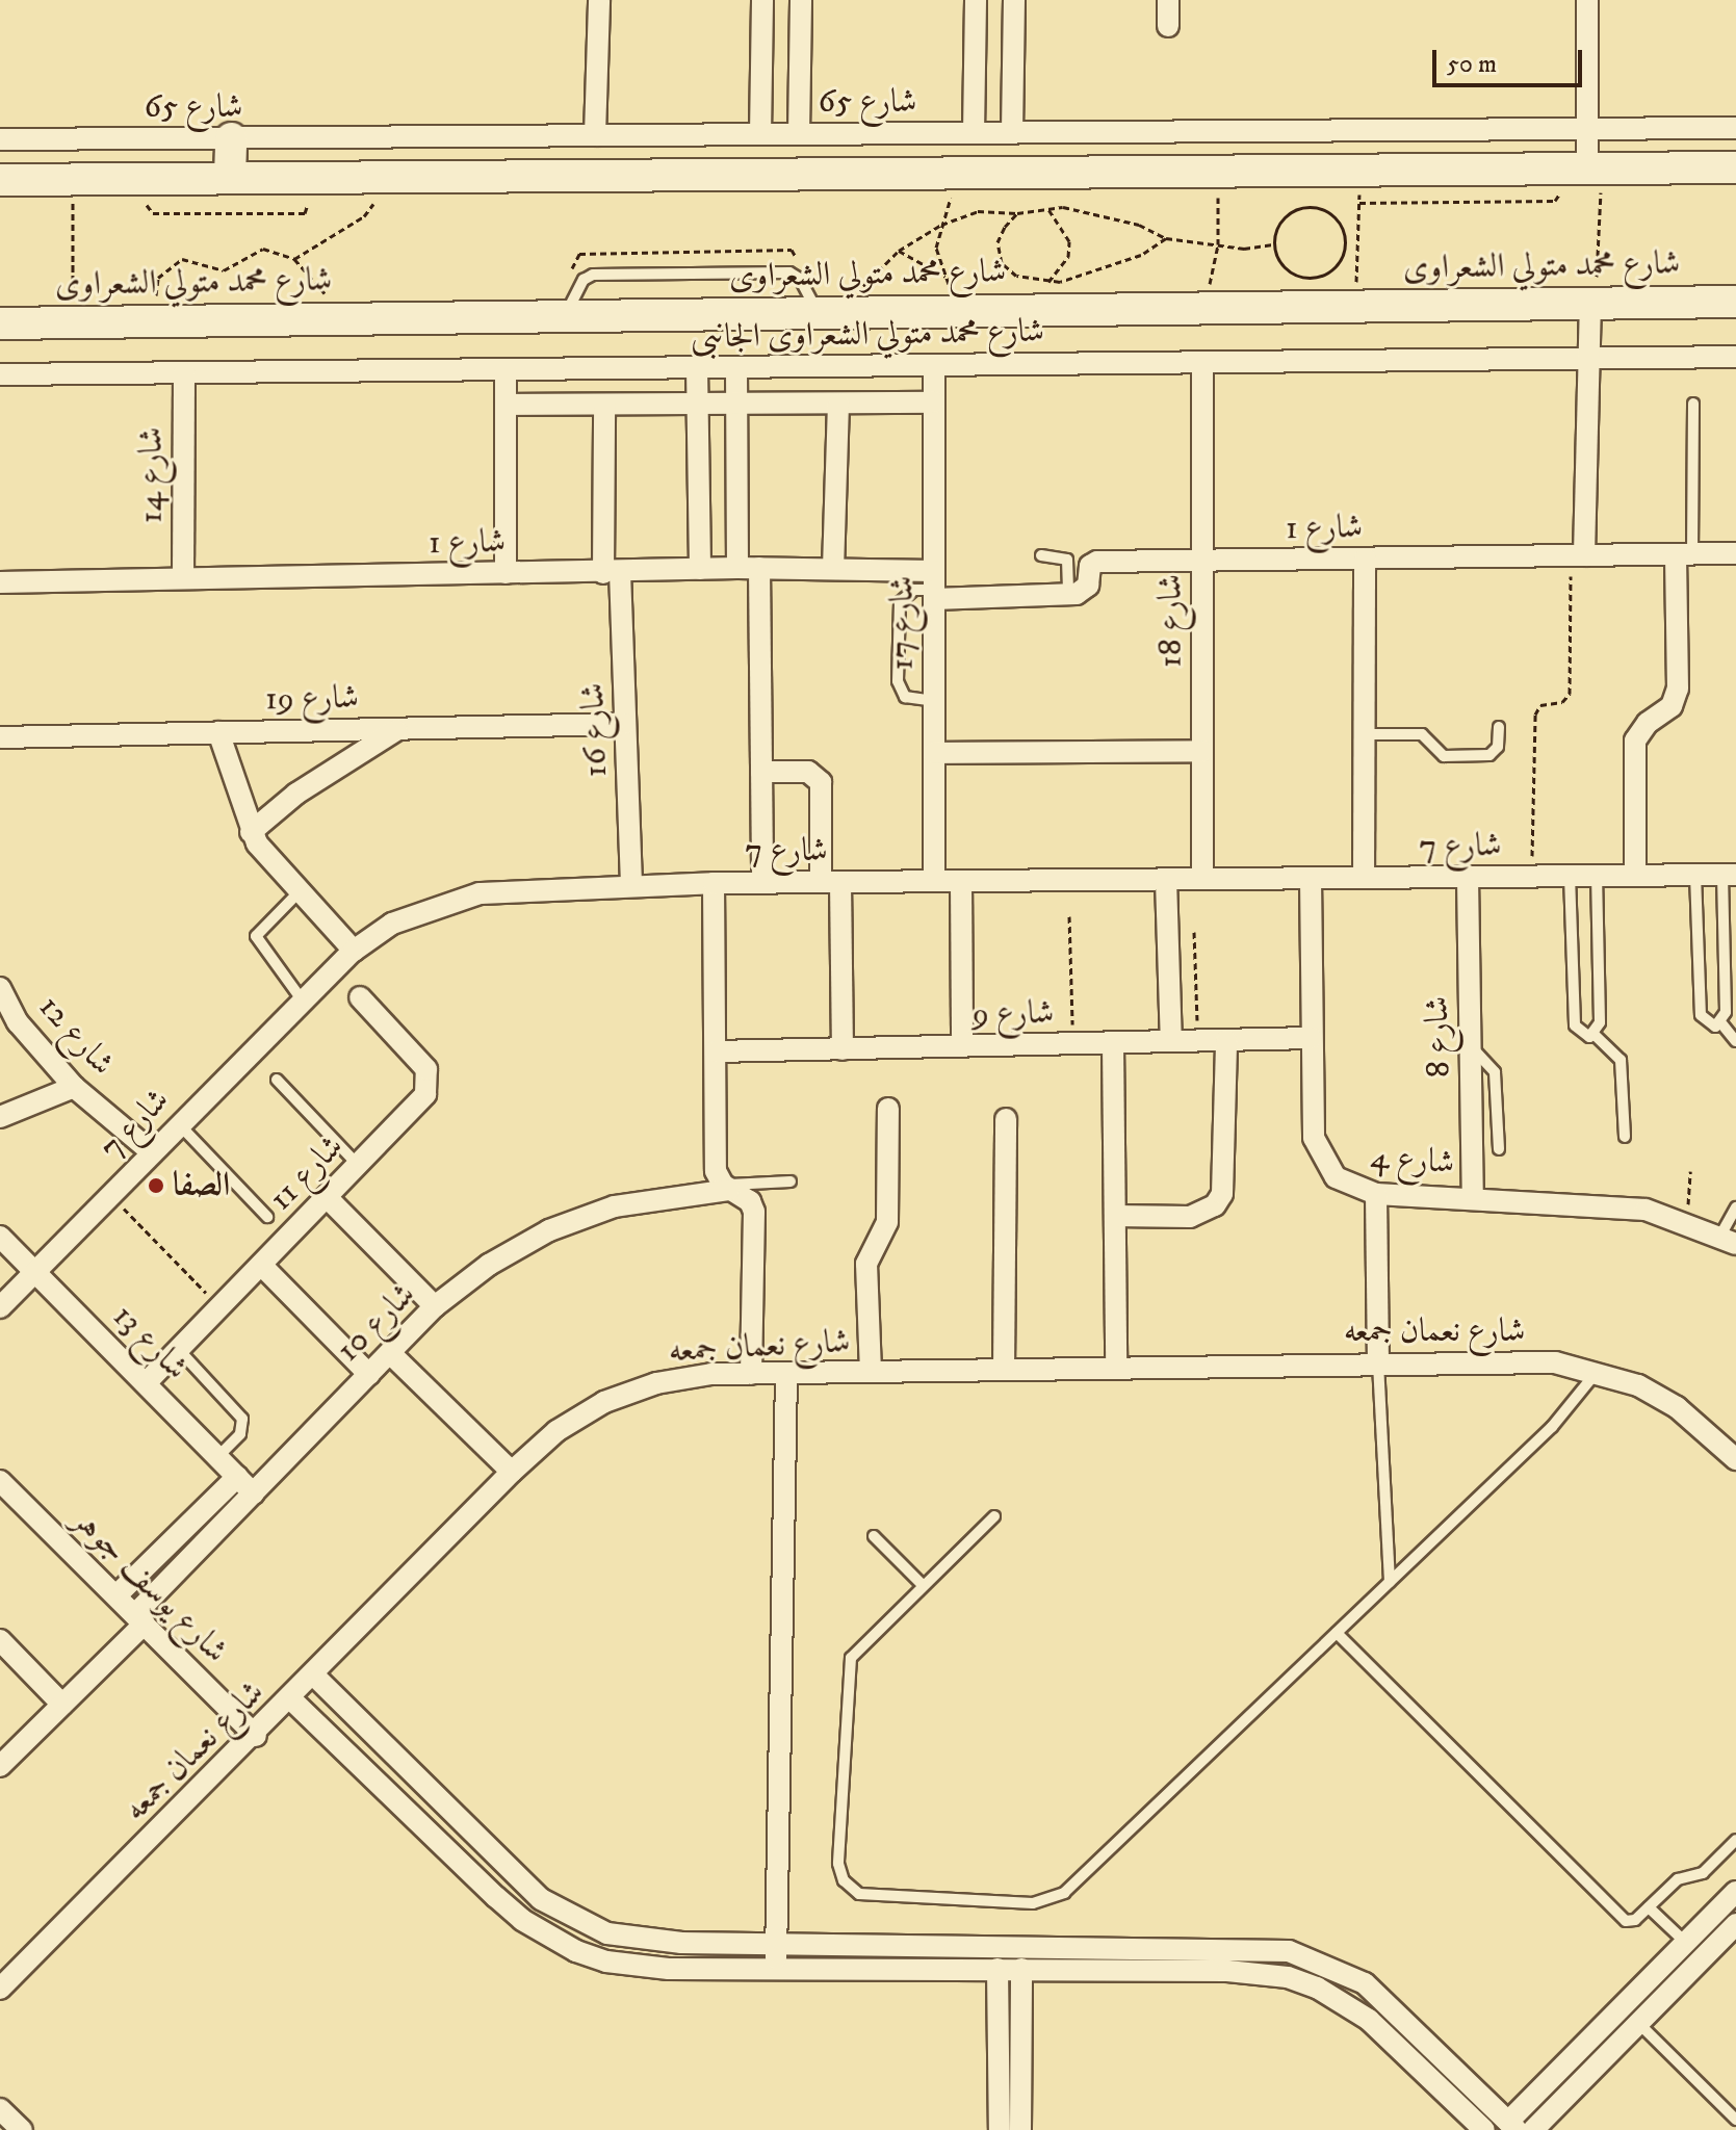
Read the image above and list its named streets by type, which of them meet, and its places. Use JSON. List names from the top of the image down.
{
  "streets": {
    "street": [
      "شارع 65",
      "شارع محمد متولي الشعراوى",
      "شارع محمد متولي الشعراوى الجانبى",
      "شارع 14",
      "شارع 1",
      "شارع 18",
      "شارع 17",
      "شارع 19",
      "شارع 16",
      "شارع 7",
      "شارع 9",
      "شارع 12",
      "شارع 8",
      "شارع 4",
      "شارع 11",
      "شارع 10",
      "شارع نعمان جمعه",
      "شارع 13",
      "شارع يوسف جوهر"
    ]
  },
  "crossings": [
    ["شارع محمد متولي الشعراوى الجانبى", "شارع 14"],
    ["شارع محمد متولي الشعراوى الجانبى", "شارع 18"],
    ["شارع محمد متولي الشعراوى الجانبى", "شارع 17"],
    ["شارع 14", "شارع 1"],
    ["شارع 1", "شارع 18"],
    ["شارع 1", "شارع 17"],
    ["شارع 1", "شارع 16"],
    ["شارع 18", "شارع 7"],
    ["شارع 17", "شارع 7"],
    ["شارع 19", "شارع 16"],
    ["شارع 16", "شارع 7"],
    ["شارع 7", "شارع 12"],
    ["شارع 7", "شارع 8"],
    ["شارع 7", "شارع 4"],
    ["شارع 7", "شارع 13"],
    ["شارع 9", "شارع 4"],
    ["شارع 8", "شارع 4"],
    ["شارع 11", "شارع 13"],
    ["شارع 10", "شارع 13"],
    ["شارع 10", "شارع يوسف جوهر"],
    ["شارع نعمان جمعه", "شارع يوسف جوهر"]
  ],
  "places": ["الصفا"],
  "scale_bar": "50 m"
}
